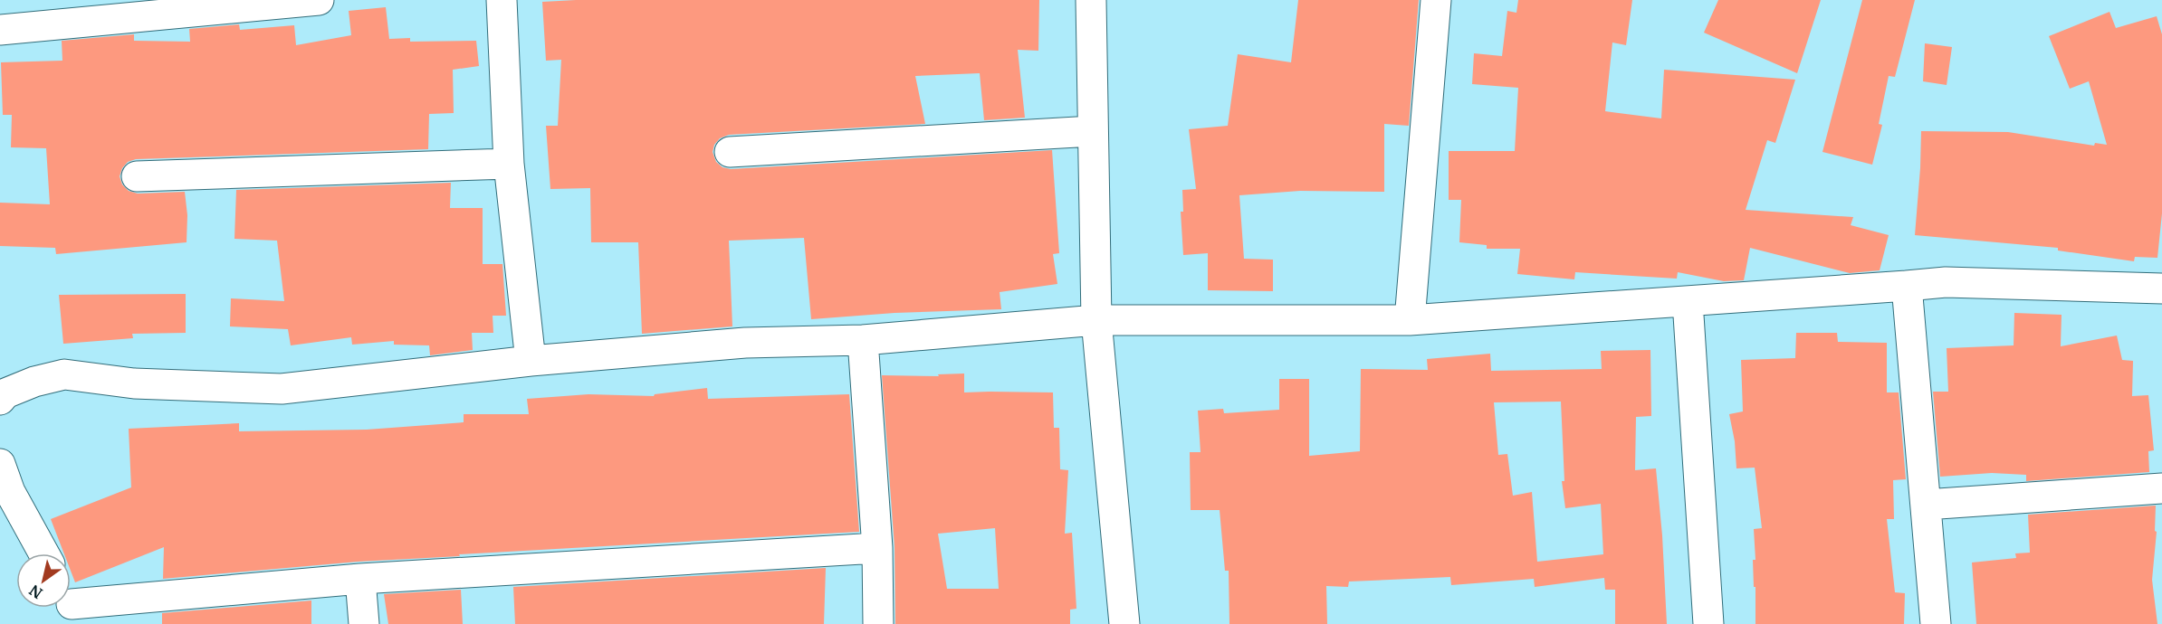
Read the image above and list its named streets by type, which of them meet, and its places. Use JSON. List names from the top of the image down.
{
  "north": "bottom left"
}
